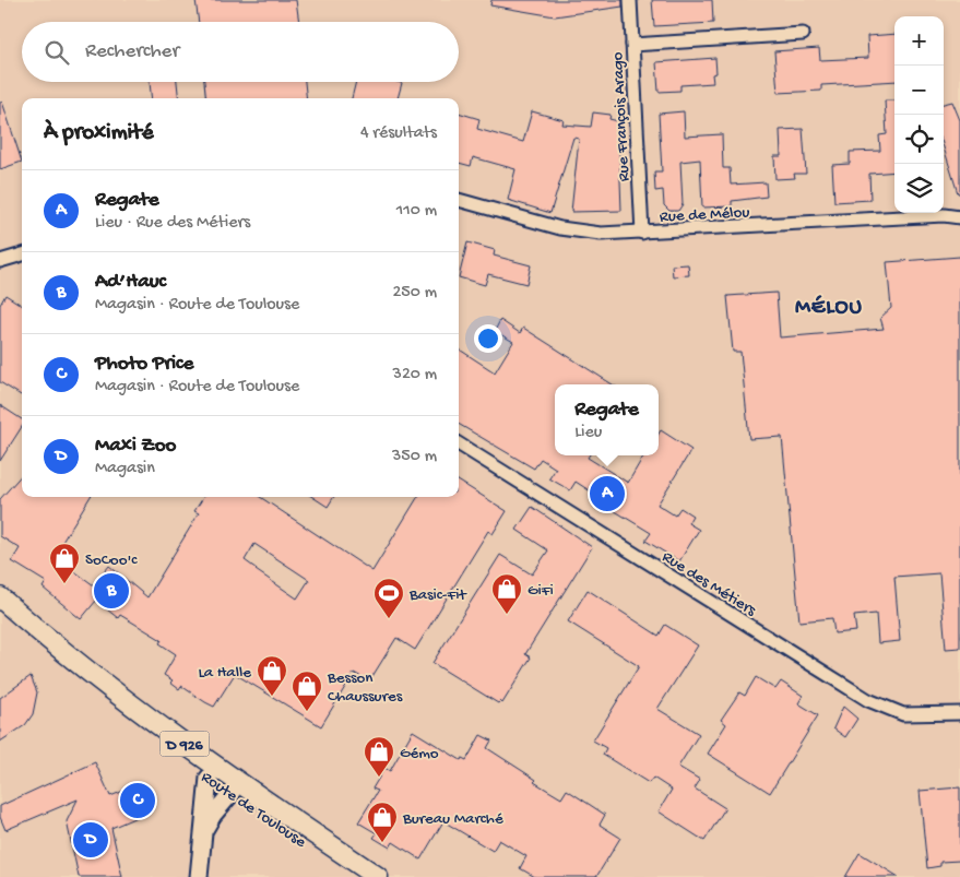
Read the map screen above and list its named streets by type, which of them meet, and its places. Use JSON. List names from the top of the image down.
{
  "streets": {
    "main road": ["D 926", "Route de Toulouse"],
    "street": ["Rue François Arago", "Rue de Mélou", "Rue des Métiers"]
  },
  "crossings": [
    ["Rue François Arago", "Rue de Mélou"]
  ],
  "districts": ["MÉLOU"],
  "places": {
    "shop": [
      "SoCoo'c",
      "GiFi",
      "La Halle",
      "Besson Chaussures",
      "Gémo",
      "Bureau Marché"
    ],
    "sports": ["Basic-Fit"]
  },
  "page": {
    "map_buttons": ["+", "−"],
    "search": "Rechercher",
    "heading": ["À proximité", "4 résultats"],
    "list": [
      {
        "mark": "A",
        "name": "Regate",
        "note": "Lieu · Rue des Métiers",
        "value": "110 m"
      },
      {
        "mark": "B",
        "name": "Ad’Hauc",
        "note": "Magasin · Route de Toulouse",
        "value": "250 m"
      },
      {
        "mark": "C",
        "name": "Photo Price",
        "note": "Magasin · Route de Toulouse",
        "value": "320 m"
      },
      {
        "mark": "D",
        "name": "Maxi Zoo",
        "note": "Magasin",
        "value": "350 m"
      }
    ],
    "popup": ["Regate", "Lieu"],
    "pins": [
      "A",
      "B",
      "C",
      "D"
    ]
  }
}
